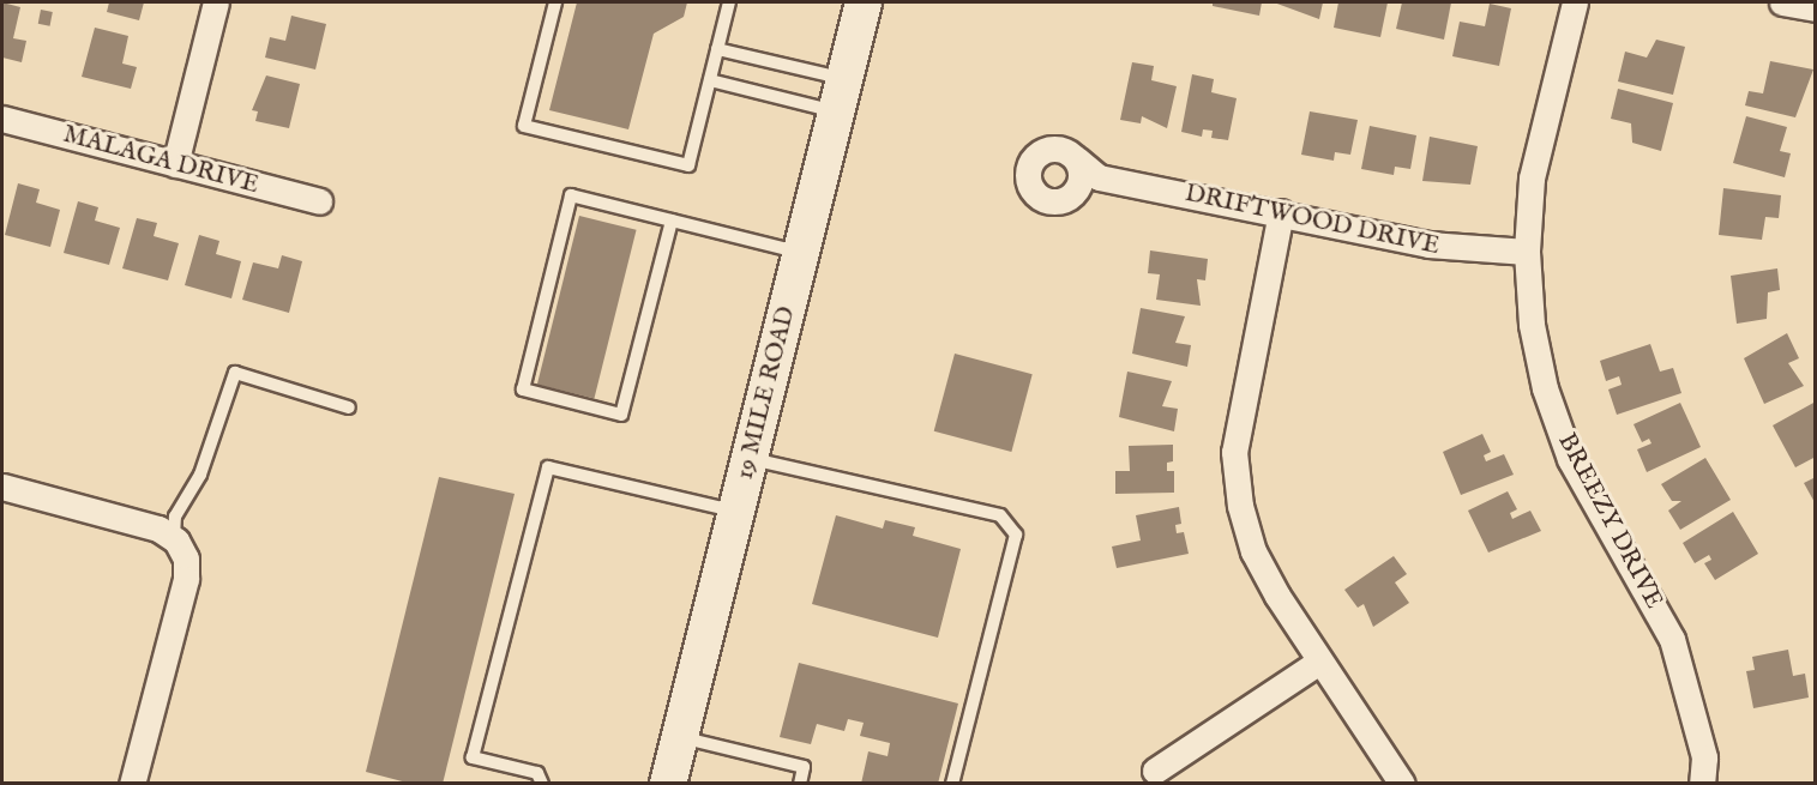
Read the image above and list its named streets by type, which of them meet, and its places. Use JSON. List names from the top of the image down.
{
  "streets": {
    "street": [
      "MALAGA DRIVE",
      "DRIFTWOOD DRIVE",
      "19 MILE ROAD",
      "BREEZY DRIVE"
    ]
  },
  "crossings": [
    ["DRIFTWOOD DRIVE", "BREEZY DRIVE"]
  ]
}
